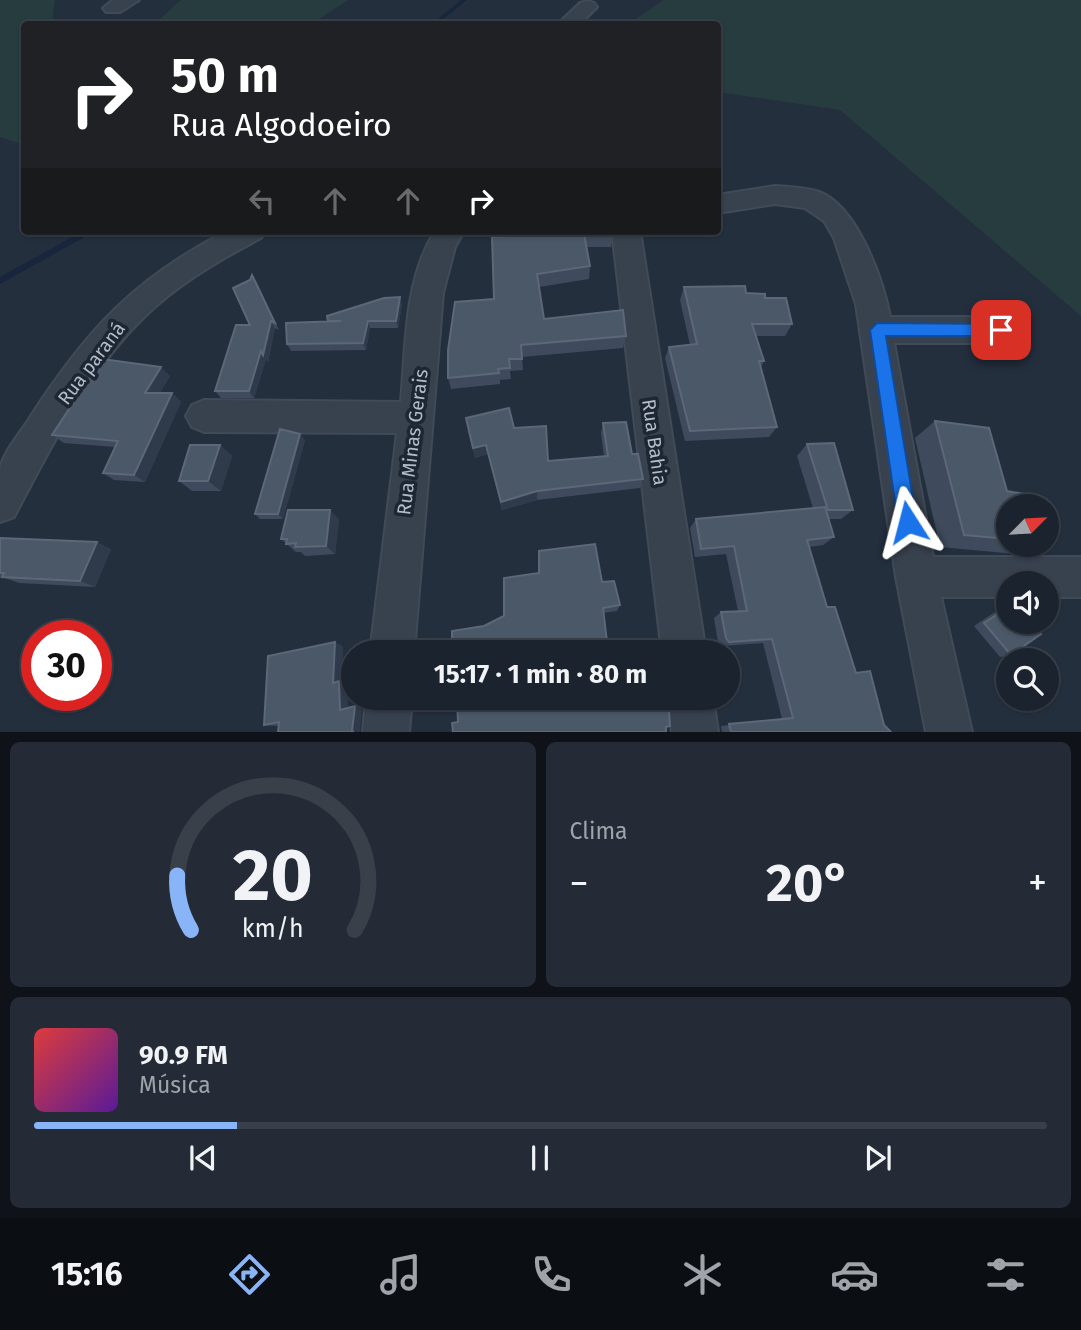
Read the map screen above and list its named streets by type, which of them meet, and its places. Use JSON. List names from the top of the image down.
{
  "streets": {
    "street": ["Rua paraná", "Rua Minas Gerais", "Rua Bahia"]
  },
  "north": "top right",
  "page": {
    "turn": ["50 m", "Rua Algodoeiro"],
    "limit": "30",
    "trip": "15:17 · 1 min · 80 m",
    "tile": "Clima",
    "heat": ["−", "20°", "+"],
    "song": ["90.9 FM", "Música"],
    "tabs": "15:16",
    "gauge": ["20", "km/h"]
  }
}
